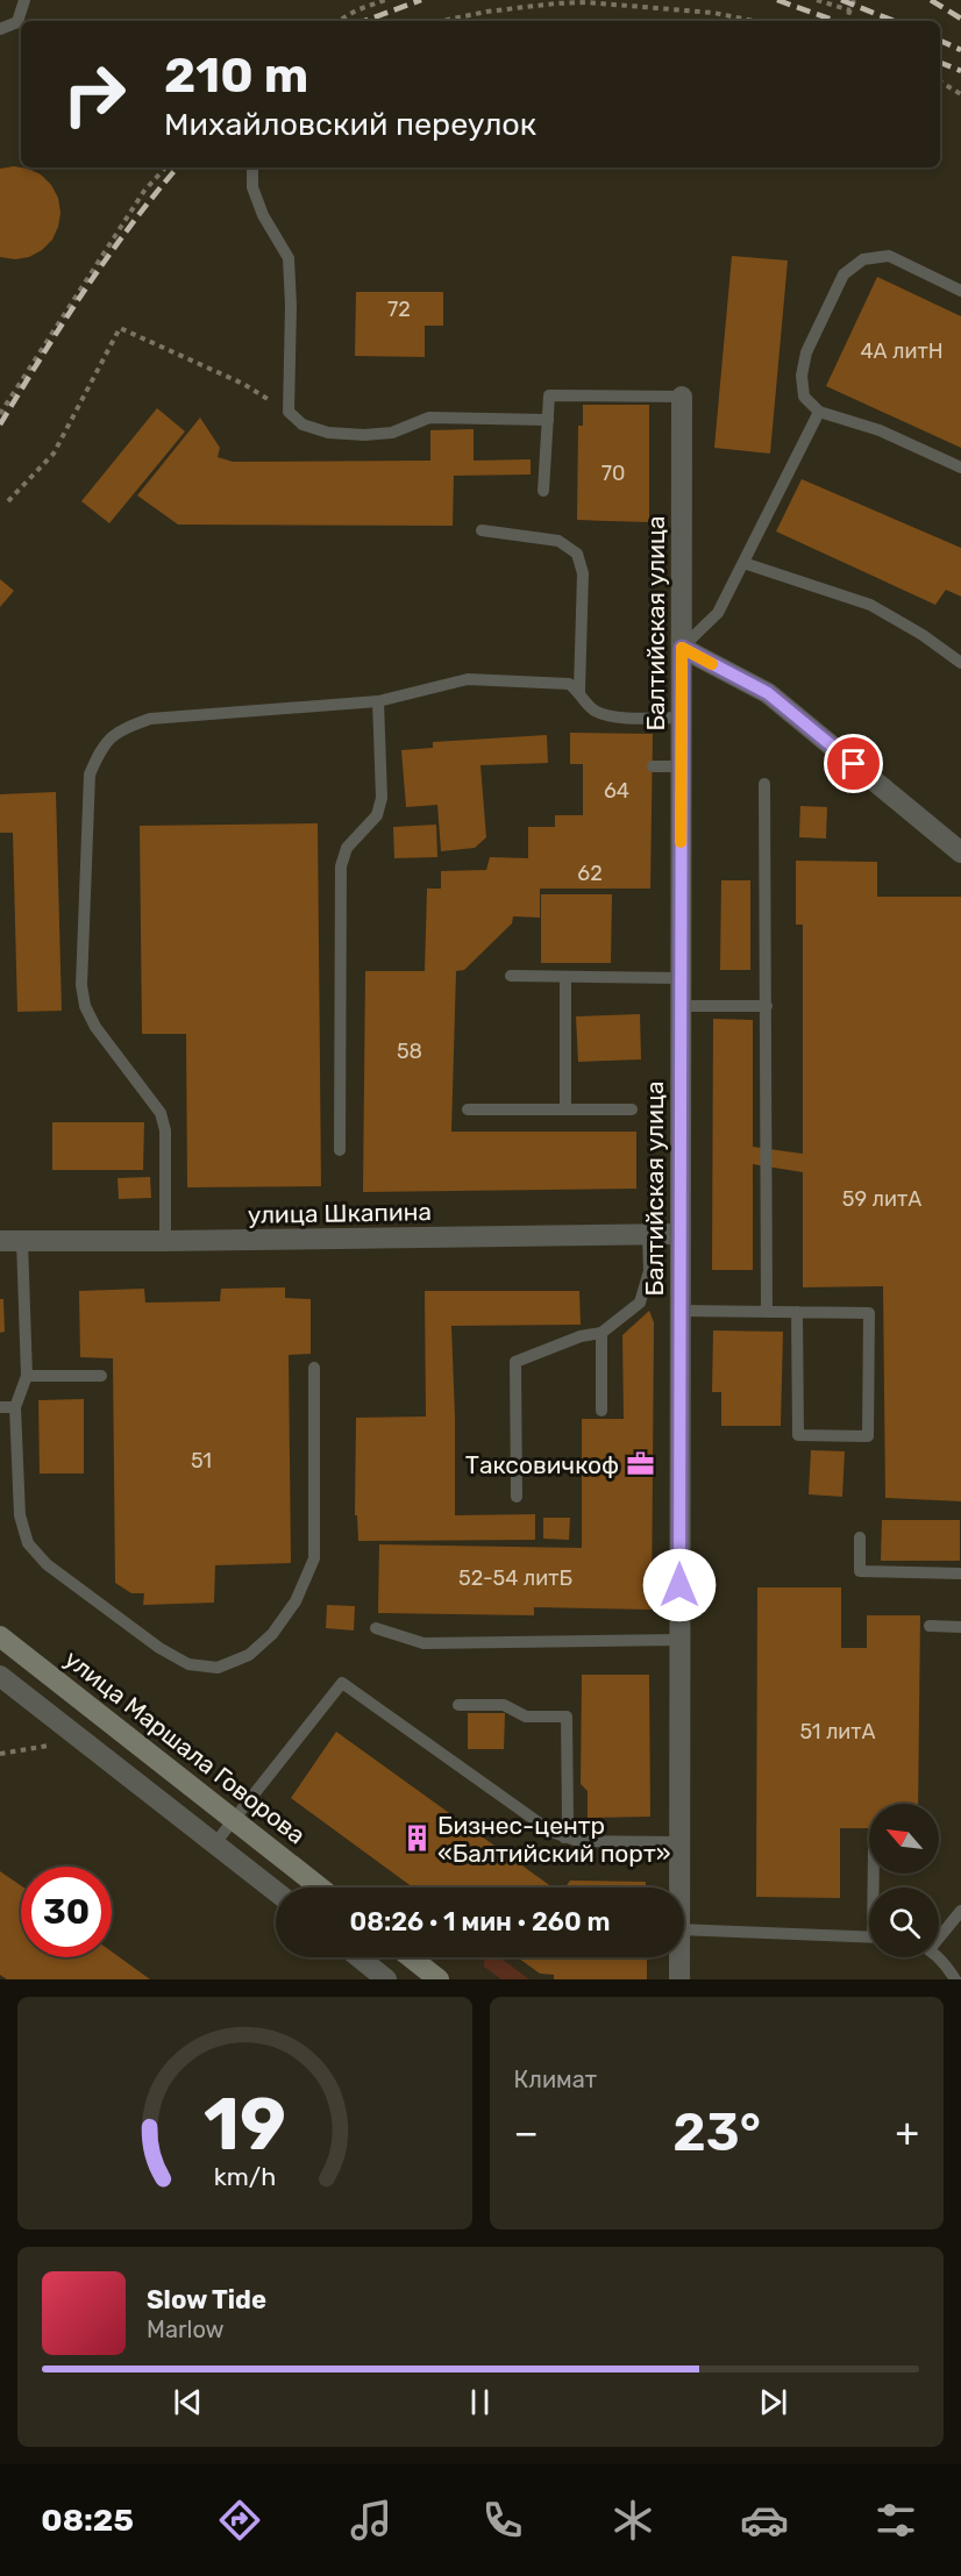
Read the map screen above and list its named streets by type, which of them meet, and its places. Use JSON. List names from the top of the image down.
{
  "streets": {
    "main road": ["улица Маршала Говорова"],
    "street": ["Балтийская улица", "улица Шкапина"]
  },
  "crossings": [
    ["Балтийская улица", "улица Шкапина"]
  ],
  "places": {
    "office": ["Таксовичкоф"],
    "building": ["Бизнес-центр «Балтийский порт»"]
  },
  "house_numbers": [
    "72",
    "4А литН",
    "70",
    "64",
    "62",
    "58",
    "59 литА",
    "51",
    "52-54 литБ",
    "51 литА"
  ],
  "north": "top left",
  "page": {
    "turn": ["210 m", "Михайловский переулок"],
    "limit": "30",
    "trip": "08:26 · 1 мин · 260 m",
    "tile": "Климат",
    "heat": ["−", "23°", "+"],
    "song": ["Slow Tide", "Marlow"],
    "tabs": "08:25",
    "gauge": ["19", "km/h"]
  }
}
